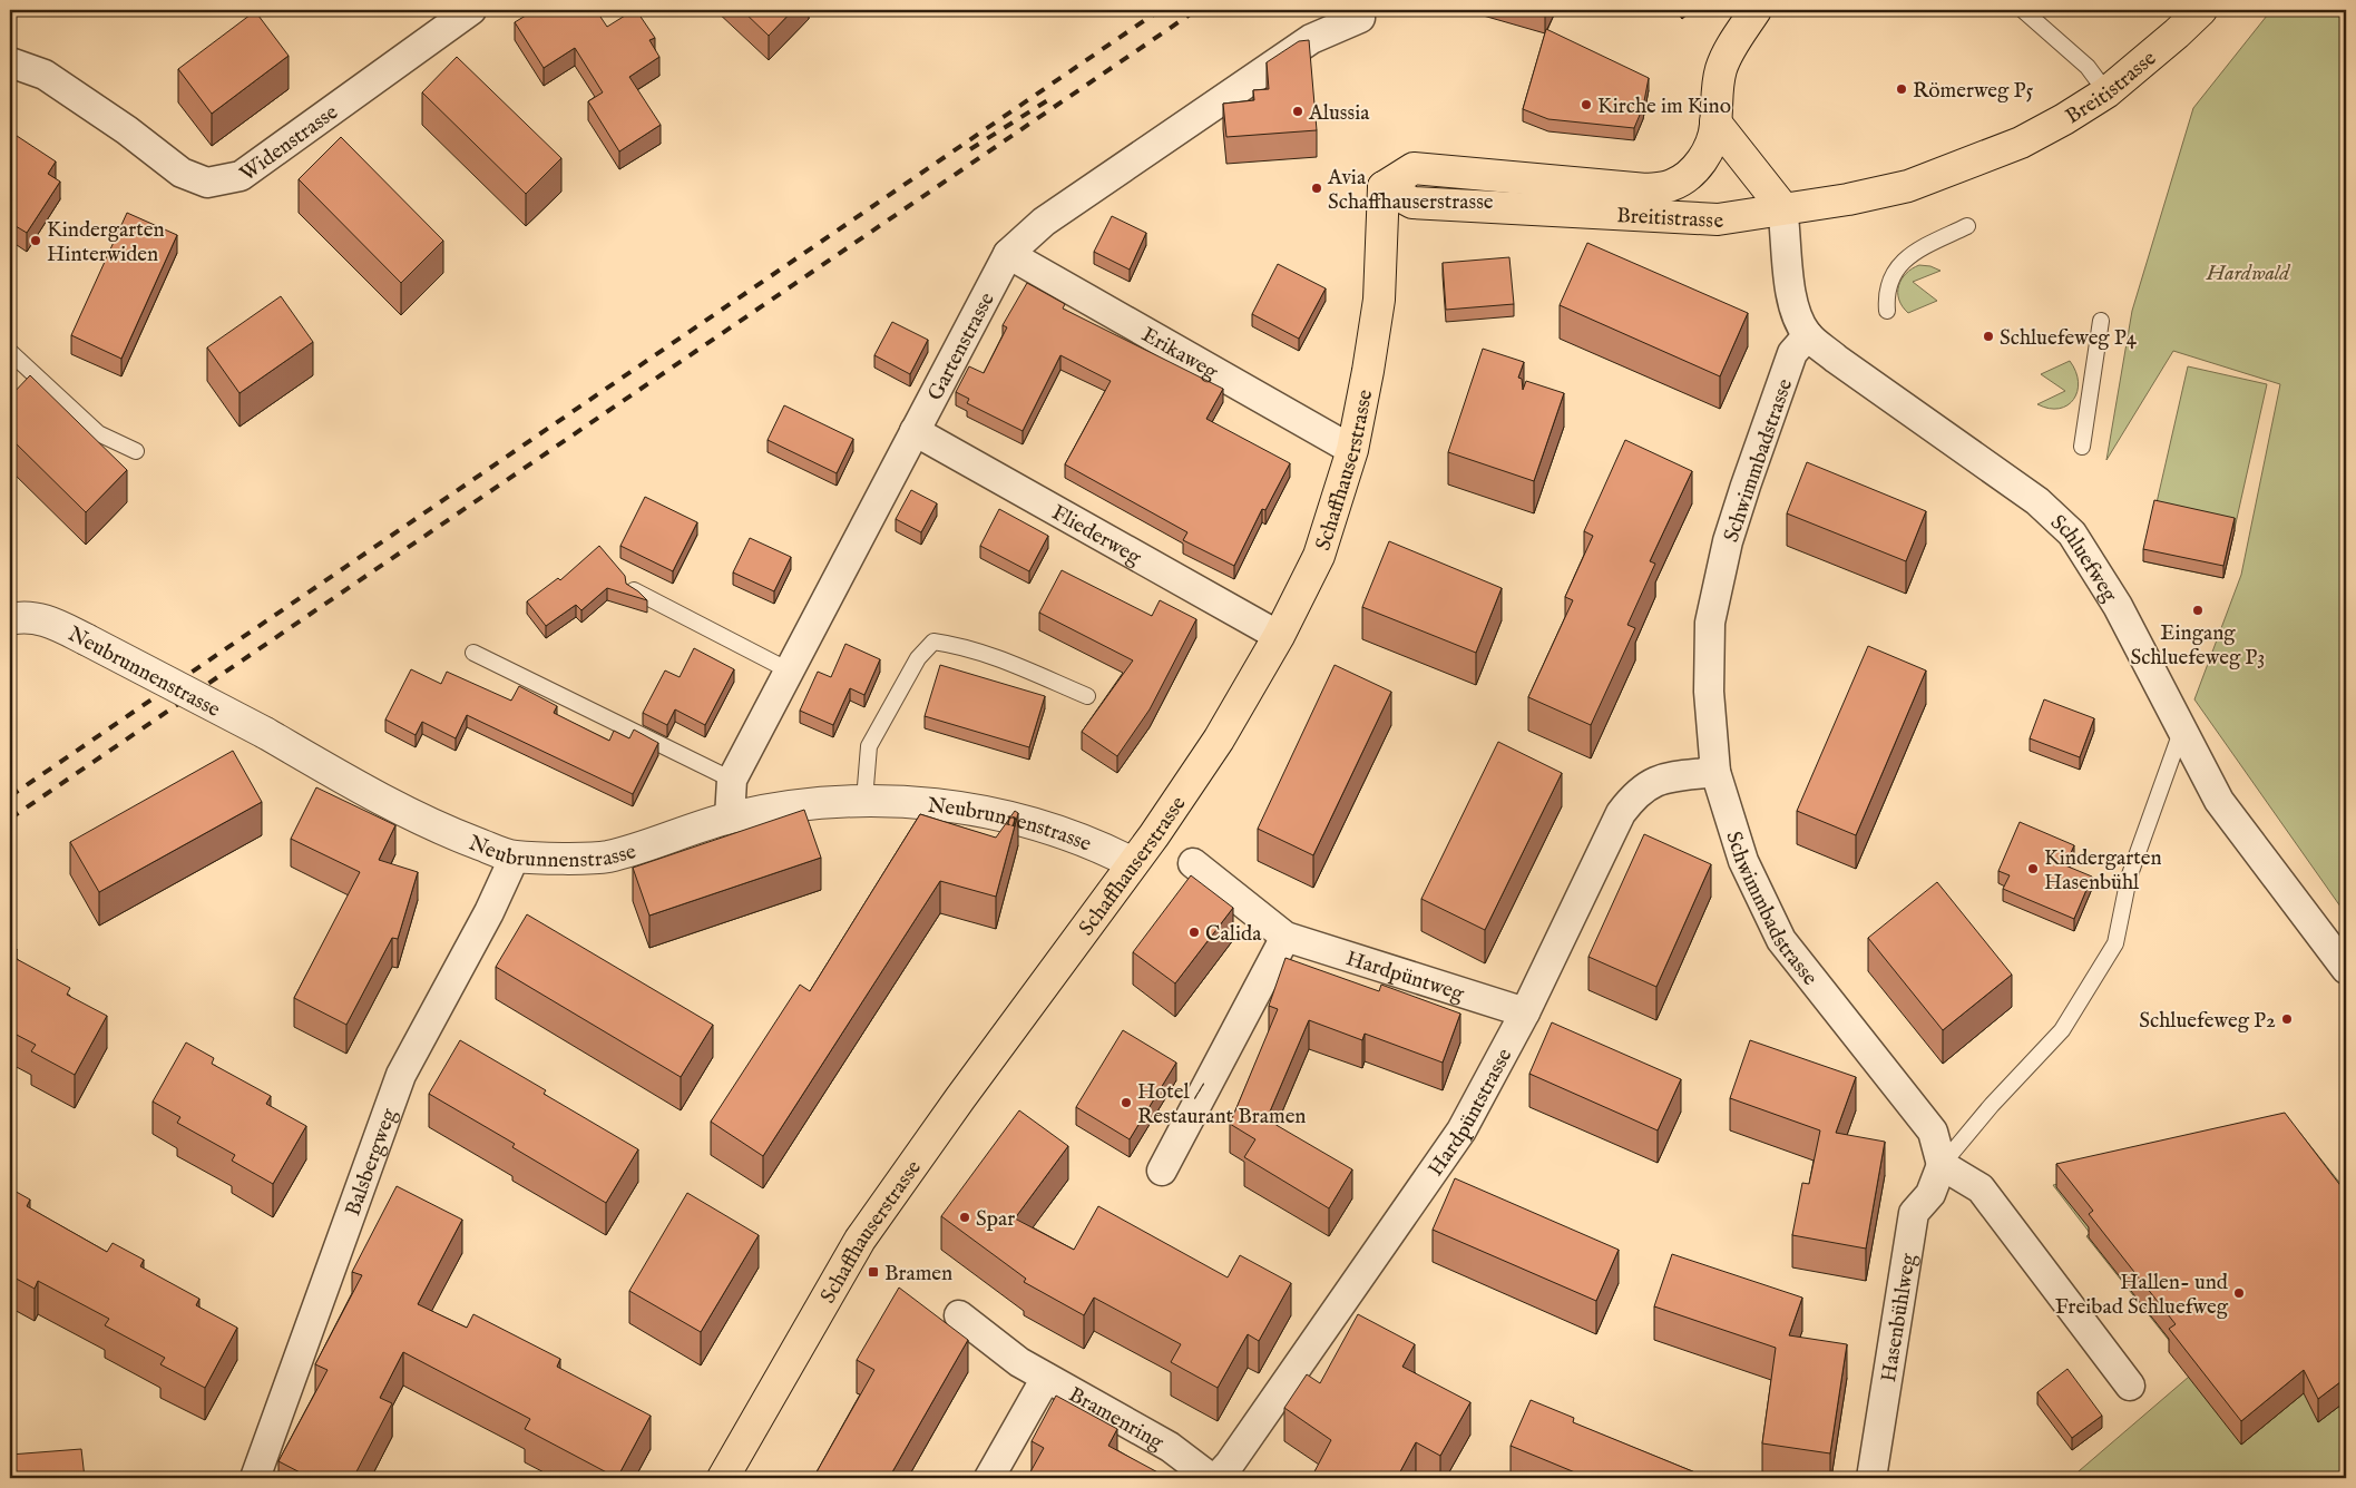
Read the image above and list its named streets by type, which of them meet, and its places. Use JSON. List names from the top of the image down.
{
  "streets": {
    "main road": ["Breitistrasse", "Schaffhauserstrasse"],
    "street": [
      "Widenstrasse",
      "Gartenstrasse",
      "Erikaweg",
      "Schwimmbadstrasse",
      "Fliederweg",
      "Schluefweg",
      "Neubrunnenstrasse",
      "Hardpüntweg",
      "Hardpüntstrasse",
      "Balsbergweg",
      "Hasenbühlweg",
      "Bramenring"
    ]
  },
  "crossings": [
    ["Breitistrasse", "Schaffhauserstrasse"],
    ["Breitistrasse", "Schluefweg"],
    ["Gartenstrasse", "Erikaweg"],
    ["Gartenstrasse", "Fliederweg"],
    ["Gartenstrasse", "Neubrunnenstrasse"],
    ["Erikaweg", "Schaffhauserstrasse"],
    ["Schwimmbadstrasse", "Schluefweg"],
    ["Schwimmbadstrasse", "Hardpüntstrasse"],
    ["Schwimmbadstrasse", "Hasenbühlweg"],
    ["Schaffhauserstrasse", "Fliederweg"],
    ["Schaffhauserstrasse", "Neubrunnenstrasse"],
    ["Neubrunnenstrasse", "Balsbergweg"],
    ["Hardpüntweg", "Hardpüntstrasse"]
  ],
  "parks": ["Hardwald"],
  "places": {
    "other": [
      "Römerweg P5",
      "Kirche im Kino",
      "Alussia",
      "Avia Schaffhauserstrasse",
      "Kindergarten Hinterwiden",
      "Schluefeweg P4",
      "Eingang Schluefeweg P3",
      "Kindergarten Hasenbühl",
      "Calida",
      "Schluefeweg P2",
      "Hotel / Restaurant Bramen",
      "Spar",
      "Hallen- und Freibad Schluefweg"
    ],
    "transit": ["Bramen"]
  }
}
